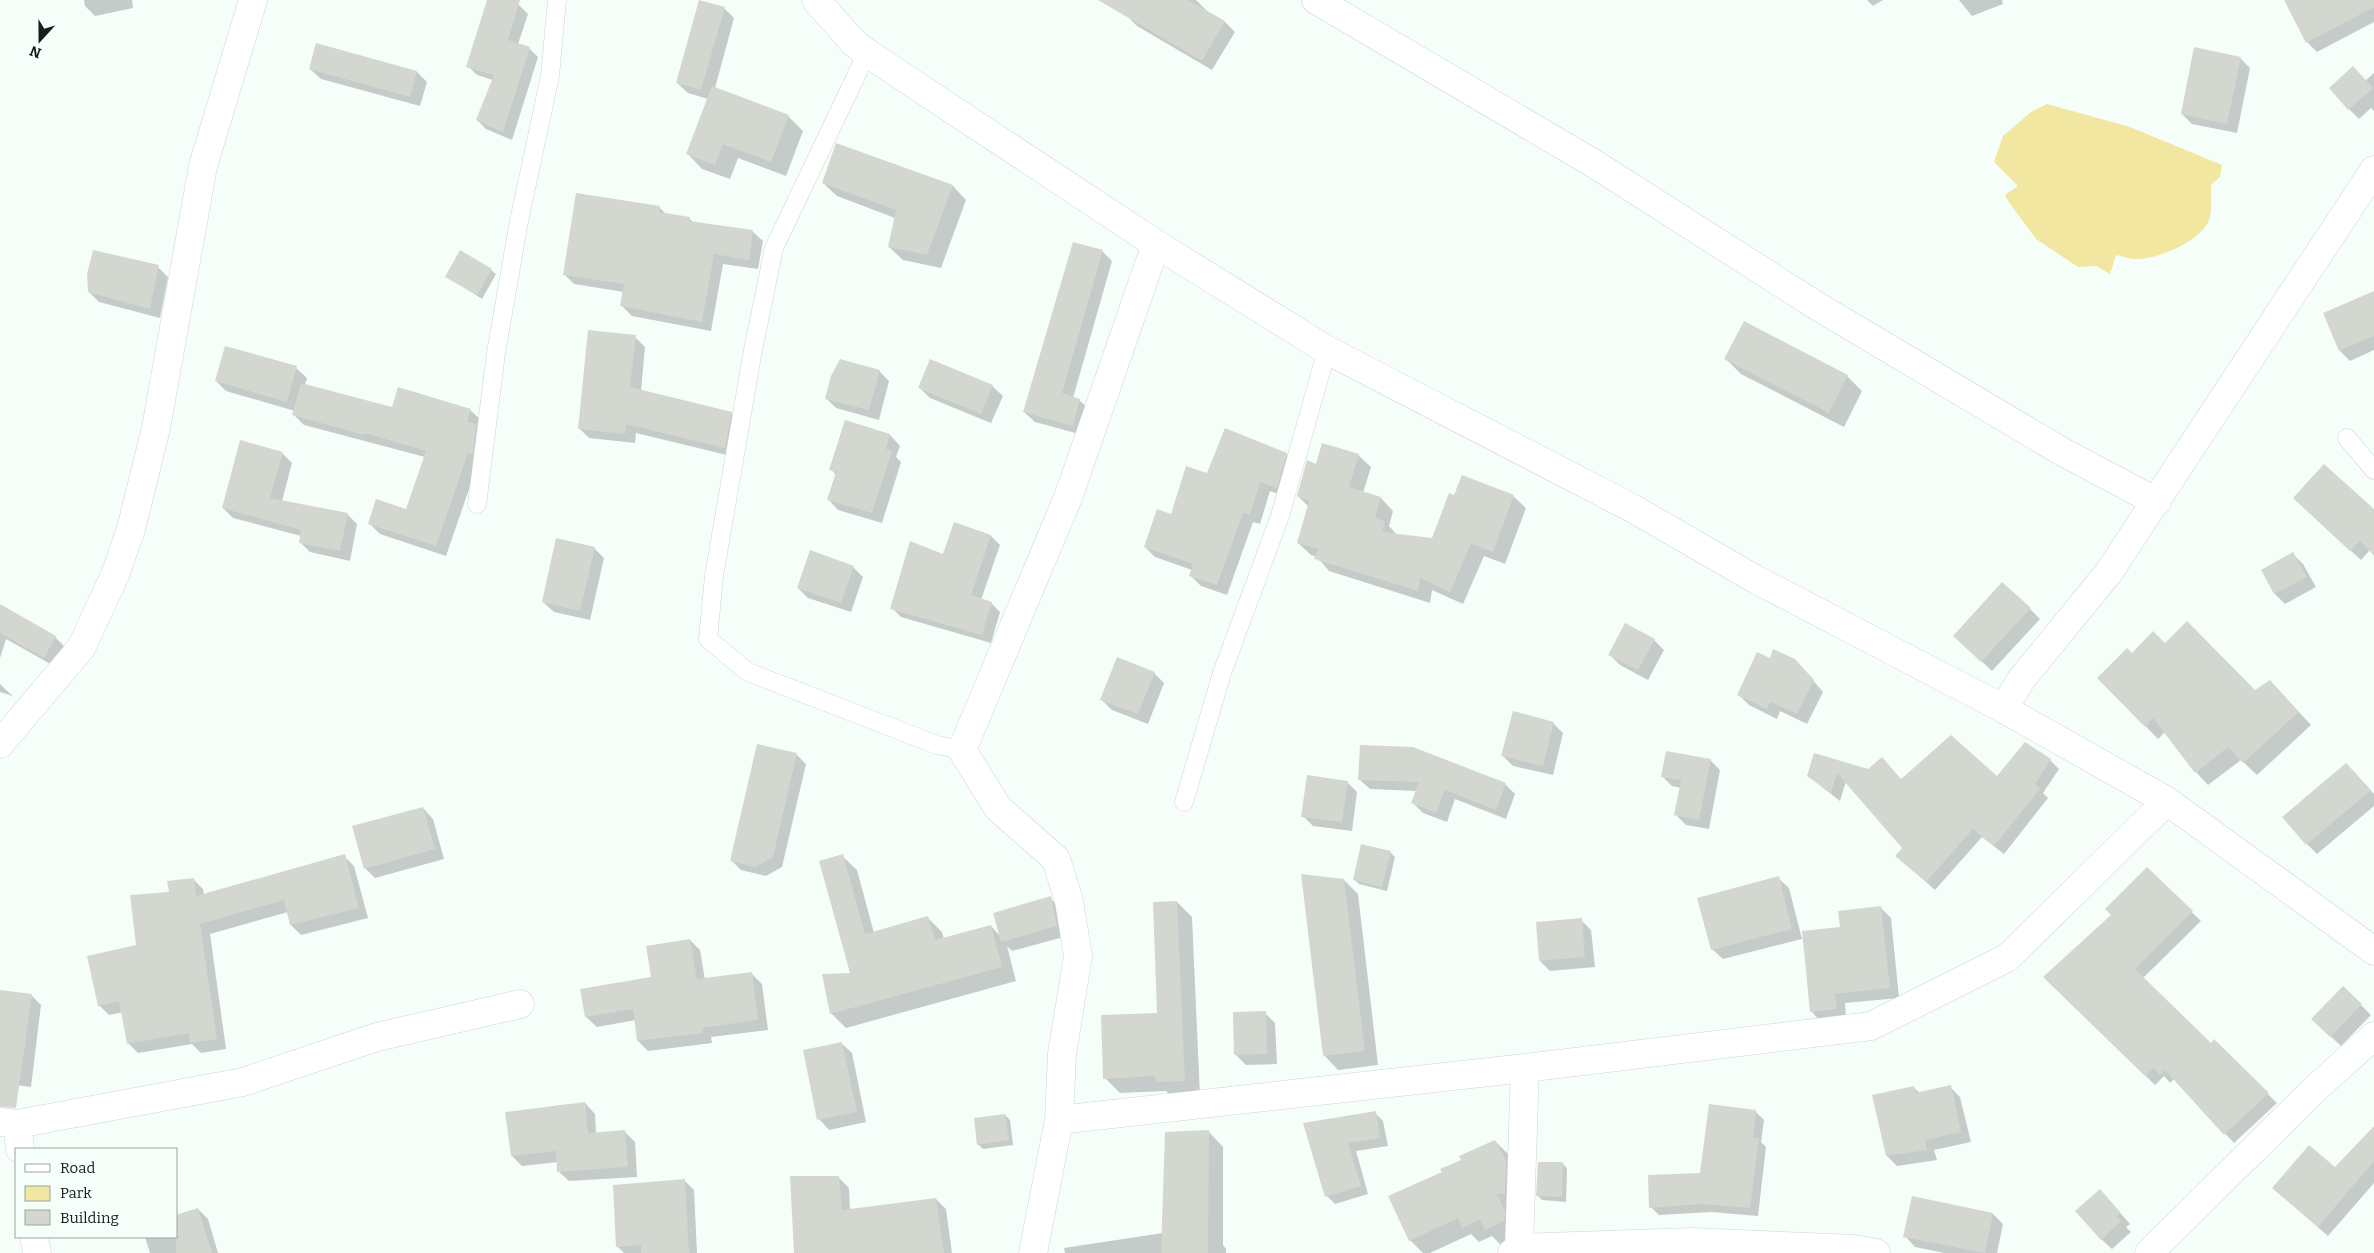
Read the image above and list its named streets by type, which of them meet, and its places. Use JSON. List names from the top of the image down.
{
  "legend": ["Road", "Park", "Building"],
  "north": "bottom"
}
